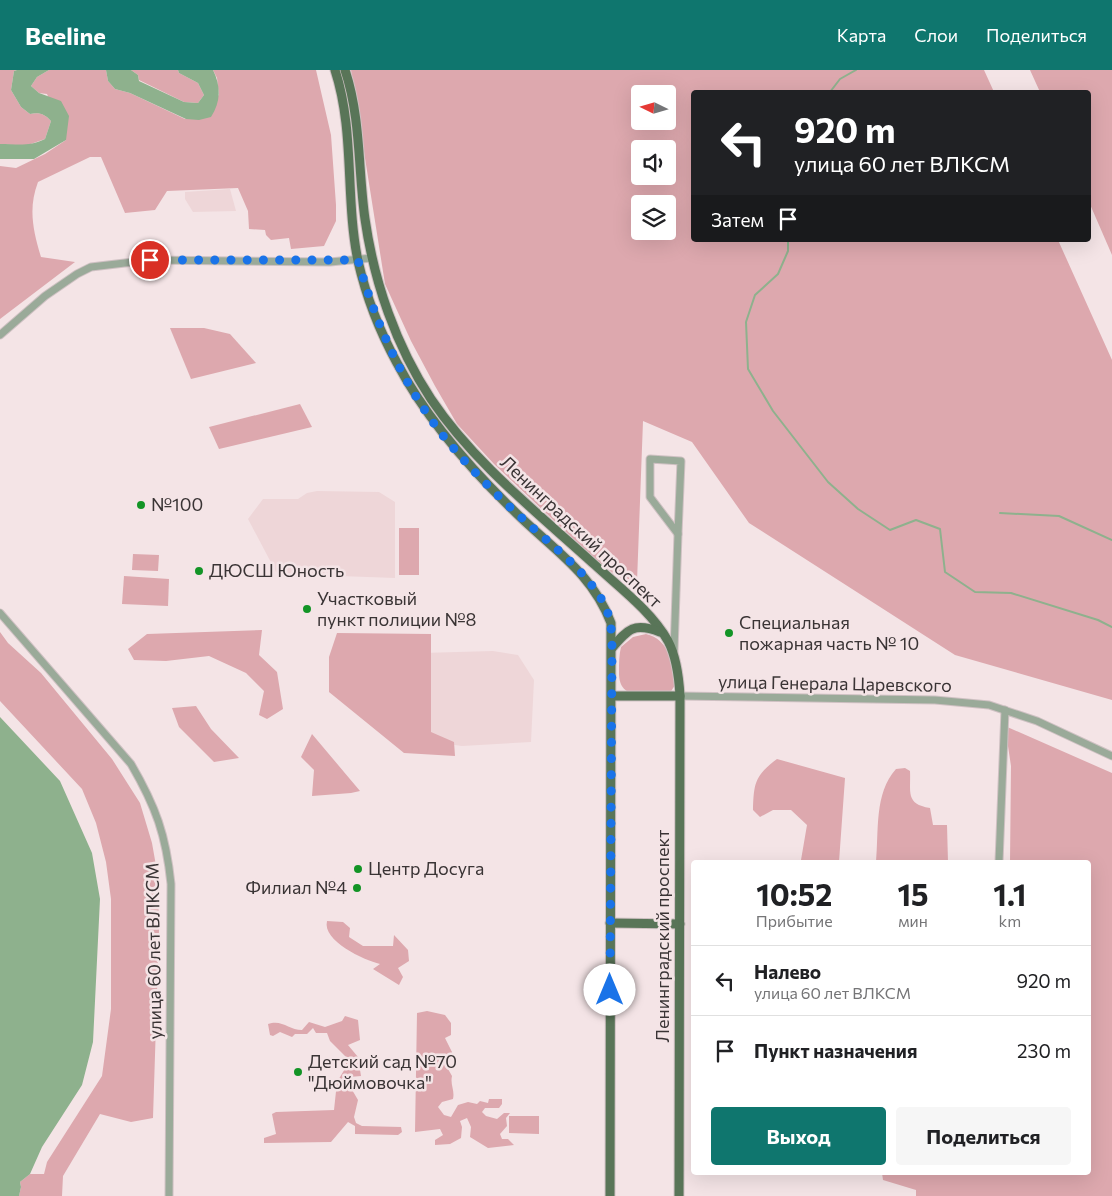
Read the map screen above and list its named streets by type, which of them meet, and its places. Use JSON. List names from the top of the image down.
{
  "streets": {
    "main road": ["Ленинградский проспект"],
    "street": ["улица Генерала Царевского", "улица 60 лет ВЛКСМ"]
  },
  "crossings": [
    ["Ленинградский проспект", "улица Генерала Царевского"]
  ],
  "places": [
    "№100",
    "ДЮСШ Юность",
    "Участковый пункт полиции №8",
    "Специальная пожарная часть № 10",
    "Центр Досуга",
    "Филиал №4",
    "Детский сад №70 \"Дюймовочка\""
  ],
  "north": "left",
  "page": {
    "header": "Beeline",
    "nav": ["Карта", "Слои", "Поделиться"],
    "turn": ["920 m", "улица 60 лет ВЛКСМ"],
    "then": "Затем",
    "eta": [
      "10:52",
      "Прибытие",
      "15",
      "мин",
      "1.1",
      "km"
    ],
    "list": [
      {
        "name": "Налево",
        "note": "улица 60 лет ВЛКСМ",
        "value": "920 m"
      },
      {
        "name": "Пункт назначения",
        "value": "230 m"
      }
    ],
    "buttons": ["Выход", "Поделиться"]
  }
}
